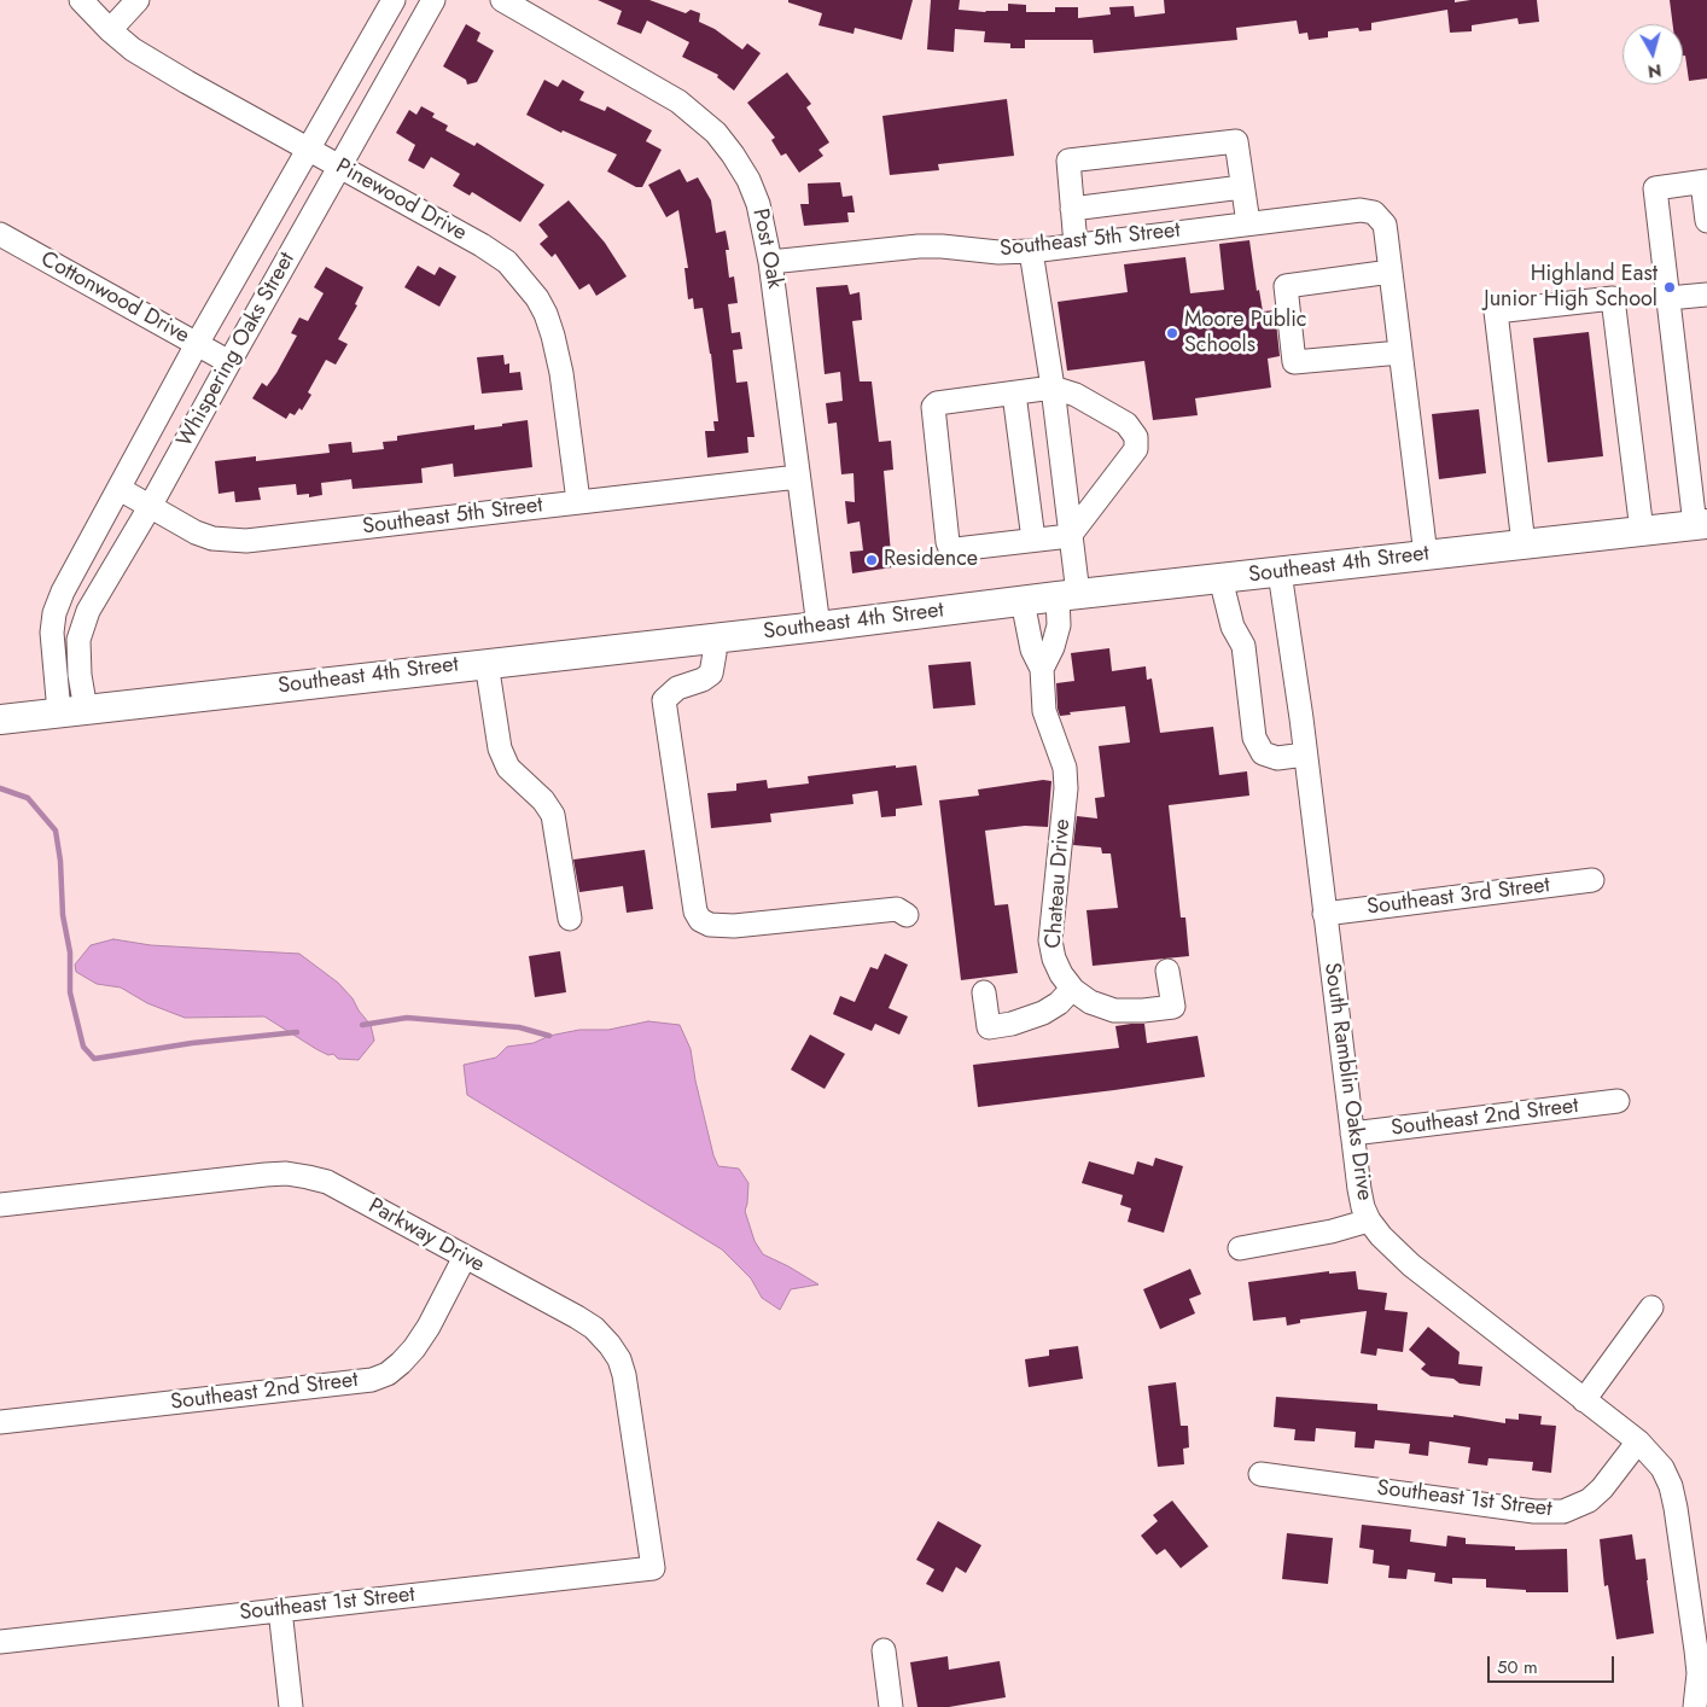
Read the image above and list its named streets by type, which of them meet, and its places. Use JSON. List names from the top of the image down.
{
  "streets": {
    "main road": ["Southeast 4th Street"],
    "street": [
      "Pinewood Drive",
      "Southeast 5th Street",
      "Post Oak",
      "Cottonwood Drive",
      "Whispering Oaks Street",
      "Chateau Drive",
      "Southeast 3rd Street",
      "South Ramblin Oaks Drive",
      "Southeast 2nd Street",
      "Parkway Drive",
      "Southeast 1st Street"
    ]
  },
  "crossings": [
    ["Pinewood Drive", "Southeast 5th Street"],
    ["Pinewood Drive", "Whispering Oaks Street"],
    ["Southeast 5th Street", "Post Oak"],
    ["Southeast 5th Street", "Whispering Oaks Street"],
    ["Southeast 5th Street", "Chateau Drive"],
    ["Post Oak", "Southeast 4th Street"],
    ["Cottonwood Drive", "Whispering Oaks Street"],
    ["Whispering Oaks Street", "Southeast 4th Street"],
    ["Southeast 4th Street", "Chateau Drive"],
    ["Southeast 4th Street", "South Ramblin Oaks Drive"],
    ["Southeast 3rd Street", "South Ramblin Oaks Drive"],
    ["South Ramblin Oaks Drive", "Southeast 2nd Street"],
    ["South Ramblin Oaks Drive", "Southeast 1st Street"],
    ["Southeast 2nd Street", "Parkway Drive"],
    ["Parkway Drive", "Southeast 1st Street"]
  ],
  "places": ["Highland East Junior High School", "Moore Public Schools", "Residence"],
  "scale_bar": "50 m",
  "north": "bottom"
}
